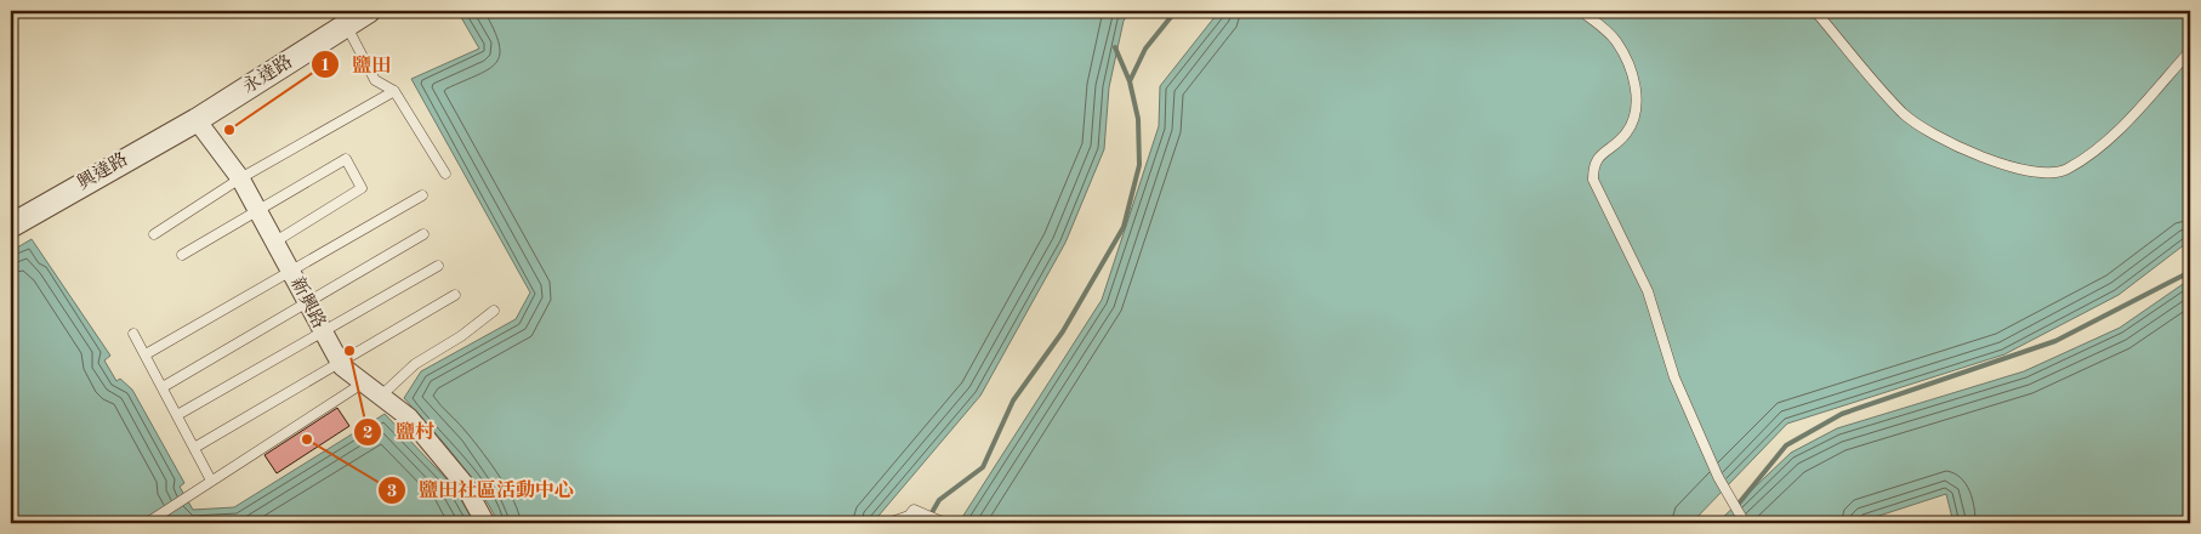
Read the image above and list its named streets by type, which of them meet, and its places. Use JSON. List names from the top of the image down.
{
  "streets": {
    "street": ["永達路", "興達路", "新興路"]
  },
  "crossings": [
    ["永達路", "興達路"],
    ["永達路", "新興路"],
    ["興達路", "新興路"]
  ],
  "places": ["鹽田", "鹽村", "鹽田社區活動中心"]
}
